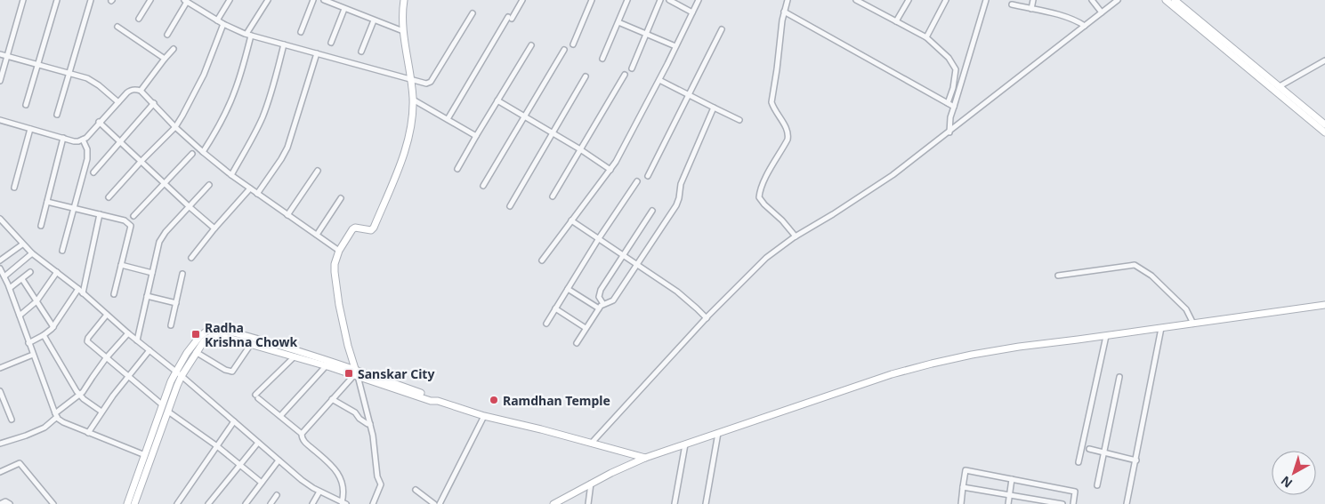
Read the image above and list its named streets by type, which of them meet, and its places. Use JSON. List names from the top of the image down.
{
  "places": {
    "transit": ["Radha Krishna Chowk", "Sanskar City"],
    "other": ["Ramdhan Temple"]
  },
  "north": "bottom left"
}
